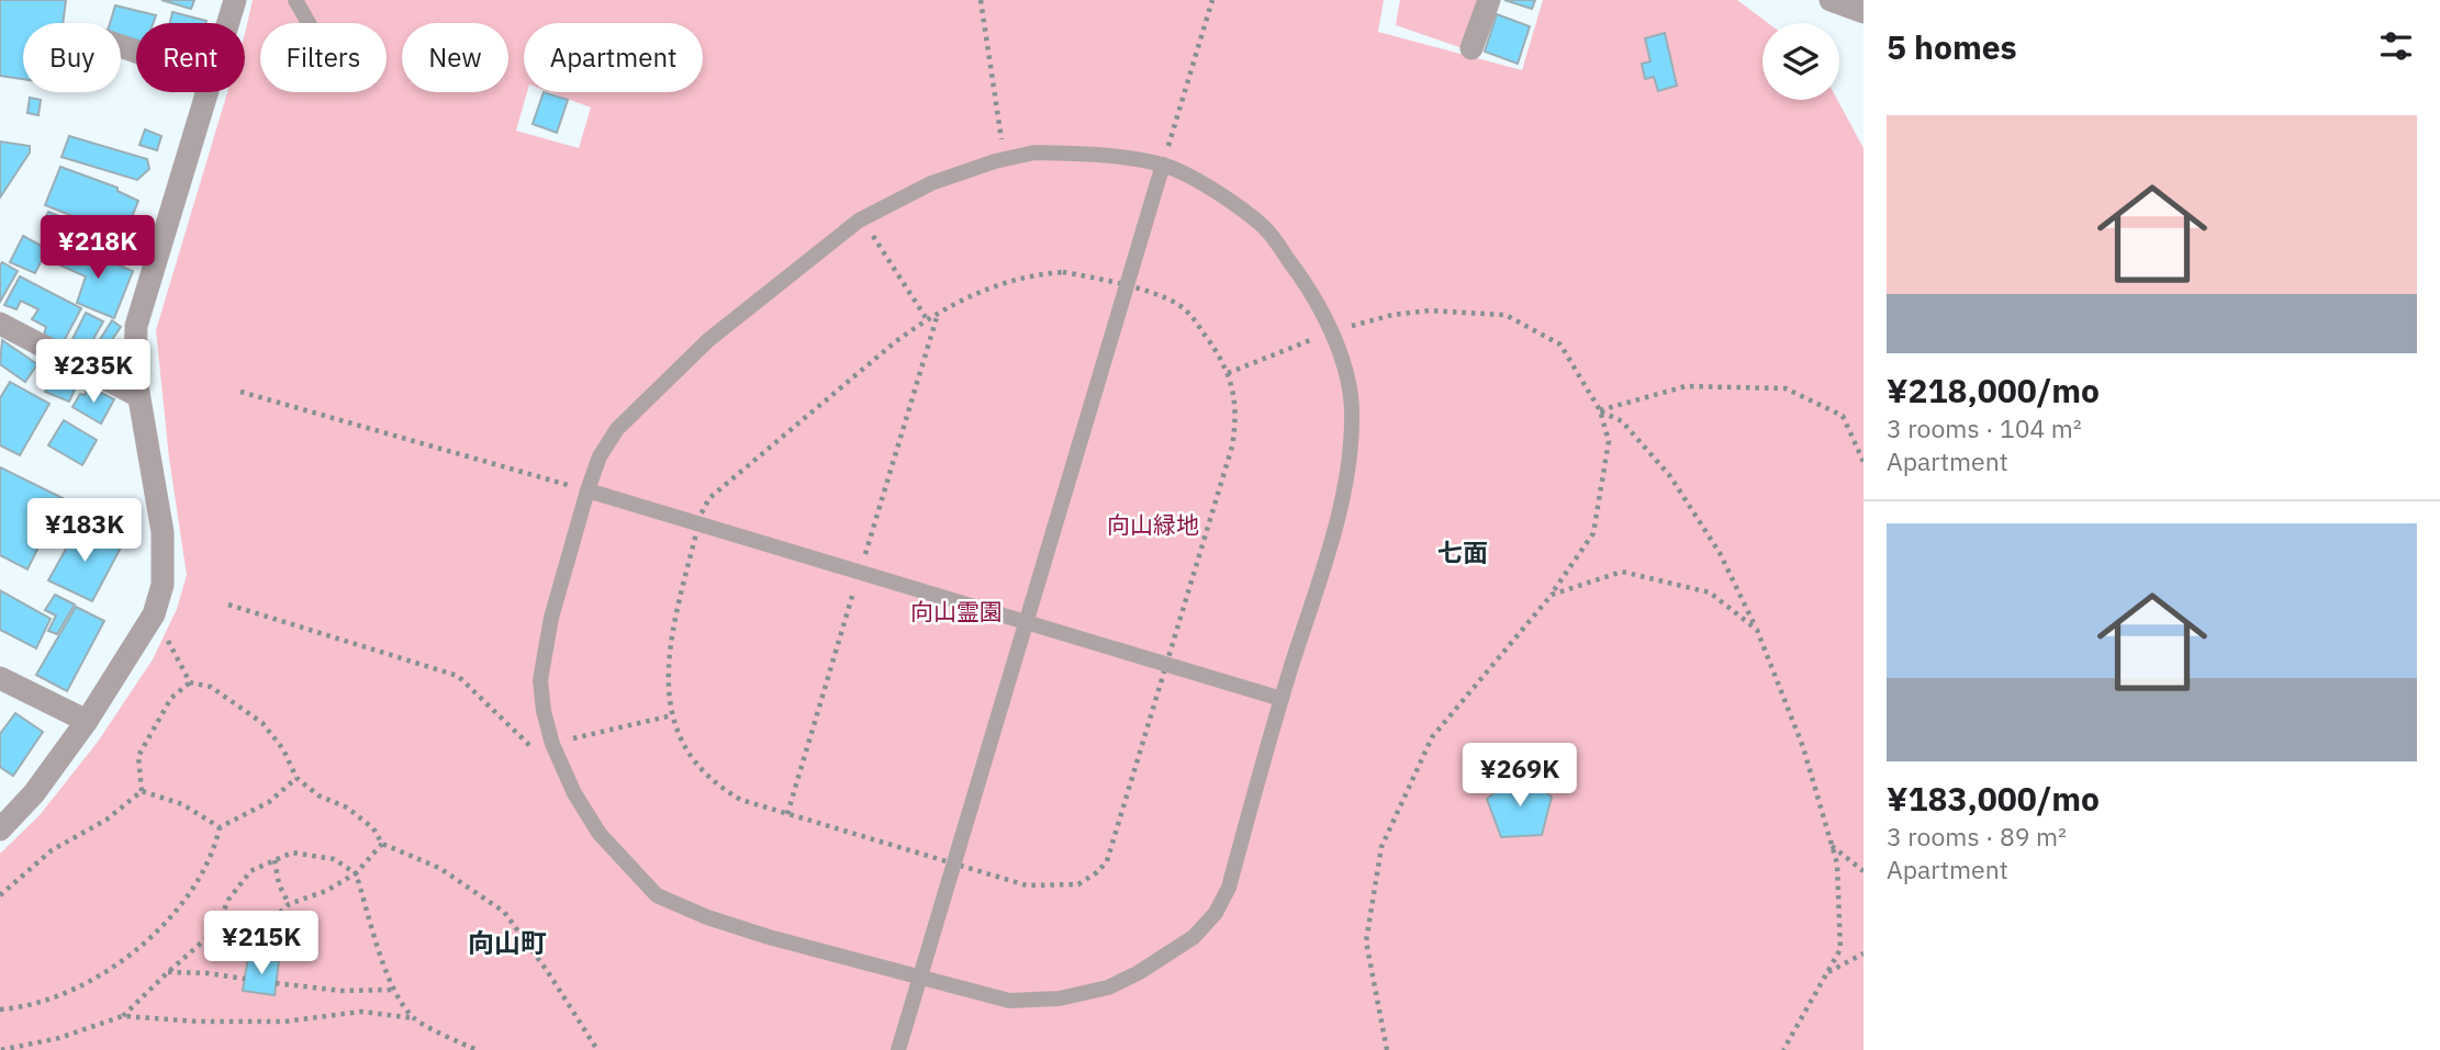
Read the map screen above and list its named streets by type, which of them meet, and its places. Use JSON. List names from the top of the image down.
{
  "districts": ["七面", "向山町"],
  "parks": ["向山緑地", "向山霊園"],
  "page": {
    "heading": "5 homes",
    "chip": [
      "Buy",
      "Rent",
      "Filters",
      "New",
      "Apartment"
    ],
    "list": [
      {
        "name": "¥218,000/mo",
        "note": "3 rooms · 104 m² · Apartment"
      },
      {
        "name": "¥183,000/mo",
        "note": "3 rooms · 89 m² · Apartment"
      }
    ],
    "price": [
      "¥218K",
      "¥235K",
      "¥183K",
      "¥269K",
      "¥215K"
    ]
  }
}
